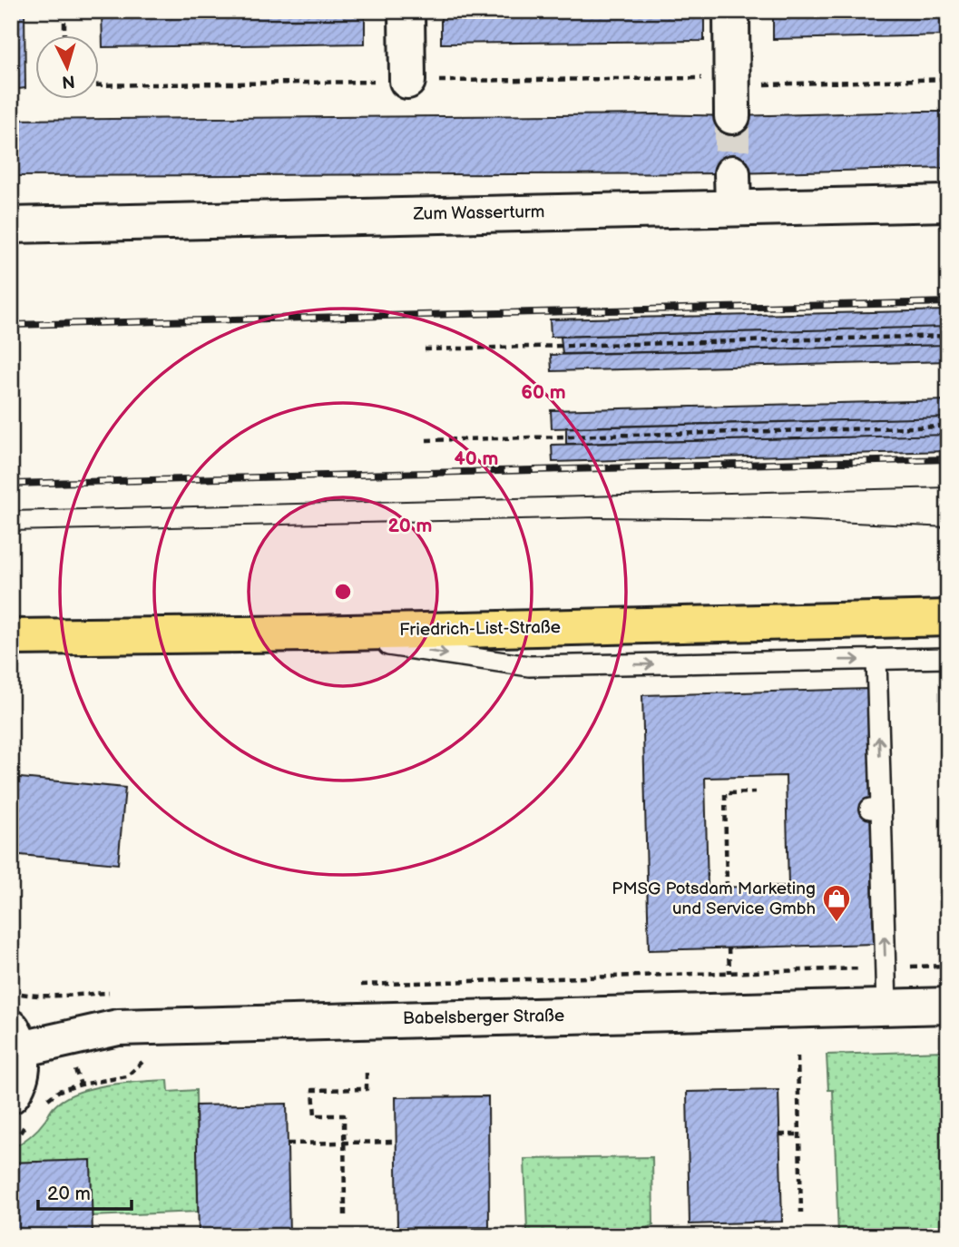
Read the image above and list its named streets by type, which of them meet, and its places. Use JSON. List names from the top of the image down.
{
  "streets": {
    "main road": ["Friedrich-List-Straße"],
    "street": ["Zum Wasserturm", "Babelsberger Straße"]
  },
  "places": {
    "shop": ["PMSG Potsdam Marketing und Service Gmbh"]
  },
  "scale_bar": "20 m",
  "north": "bottom",
  "rings": ["60 m", "40 m", "20 m"]
}
